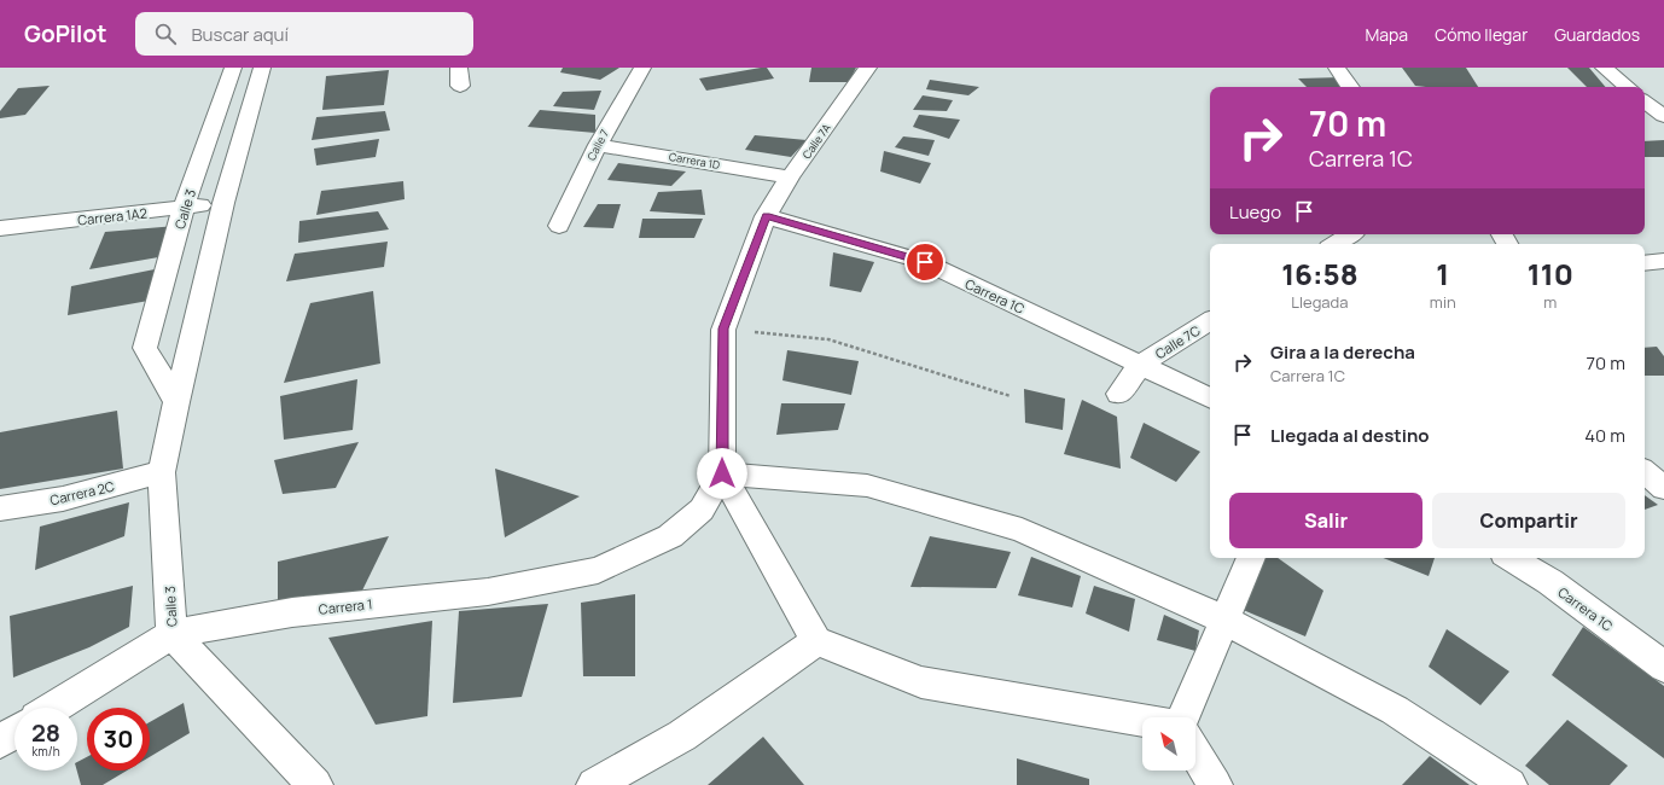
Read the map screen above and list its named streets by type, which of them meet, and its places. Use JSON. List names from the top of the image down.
{
  "streets": {
    "street": [
      "Calle 7A",
      "Calle 7",
      "Carrera 1D",
      "Calle 3",
      "Carrera 1A2",
      "Carrera 1C",
      "Calle 7C",
      "Carrera 2C",
      "Carrera 1"
    ]
  },
  "crossings": [
    ["Calle 7A", "Carrera 1D"],
    ["Calle 7A", "Carrera 1C"],
    ["Calle 7", "Carrera 1D"],
    ["Calle 3", "Carrera 1A2"],
    ["Calle 3", "Carrera 2C"],
    ["Calle 3", "Carrera 1"],
    ["Carrera 1C", "Calle 7C"]
  ],
  "north": "top left",
  "page": {
    "header": "GoPilot",
    "search": "Buscar aquí",
    "nav": ["Mapa", "Cómo llegar", "Guardados"],
    "turn": ["70 m", "Carrera 1C"],
    "then": "Luego",
    "eta": [
      "16:58",
      "Llegada",
      "1",
      "min",
      "110",
      "m"
    ],
    "list": [
      {
        "name": "Gira a la derecha",
        "note": "Carrera 1C",
        "value": "70 m"
      },
      {
        "name": "Llegada al destino",
        "value": "40 m"
      }
    ],
    "buttons": ["Salir", "Compartir"],
    "speed": "28 km/h",
    "limit": "30"
  }
}
